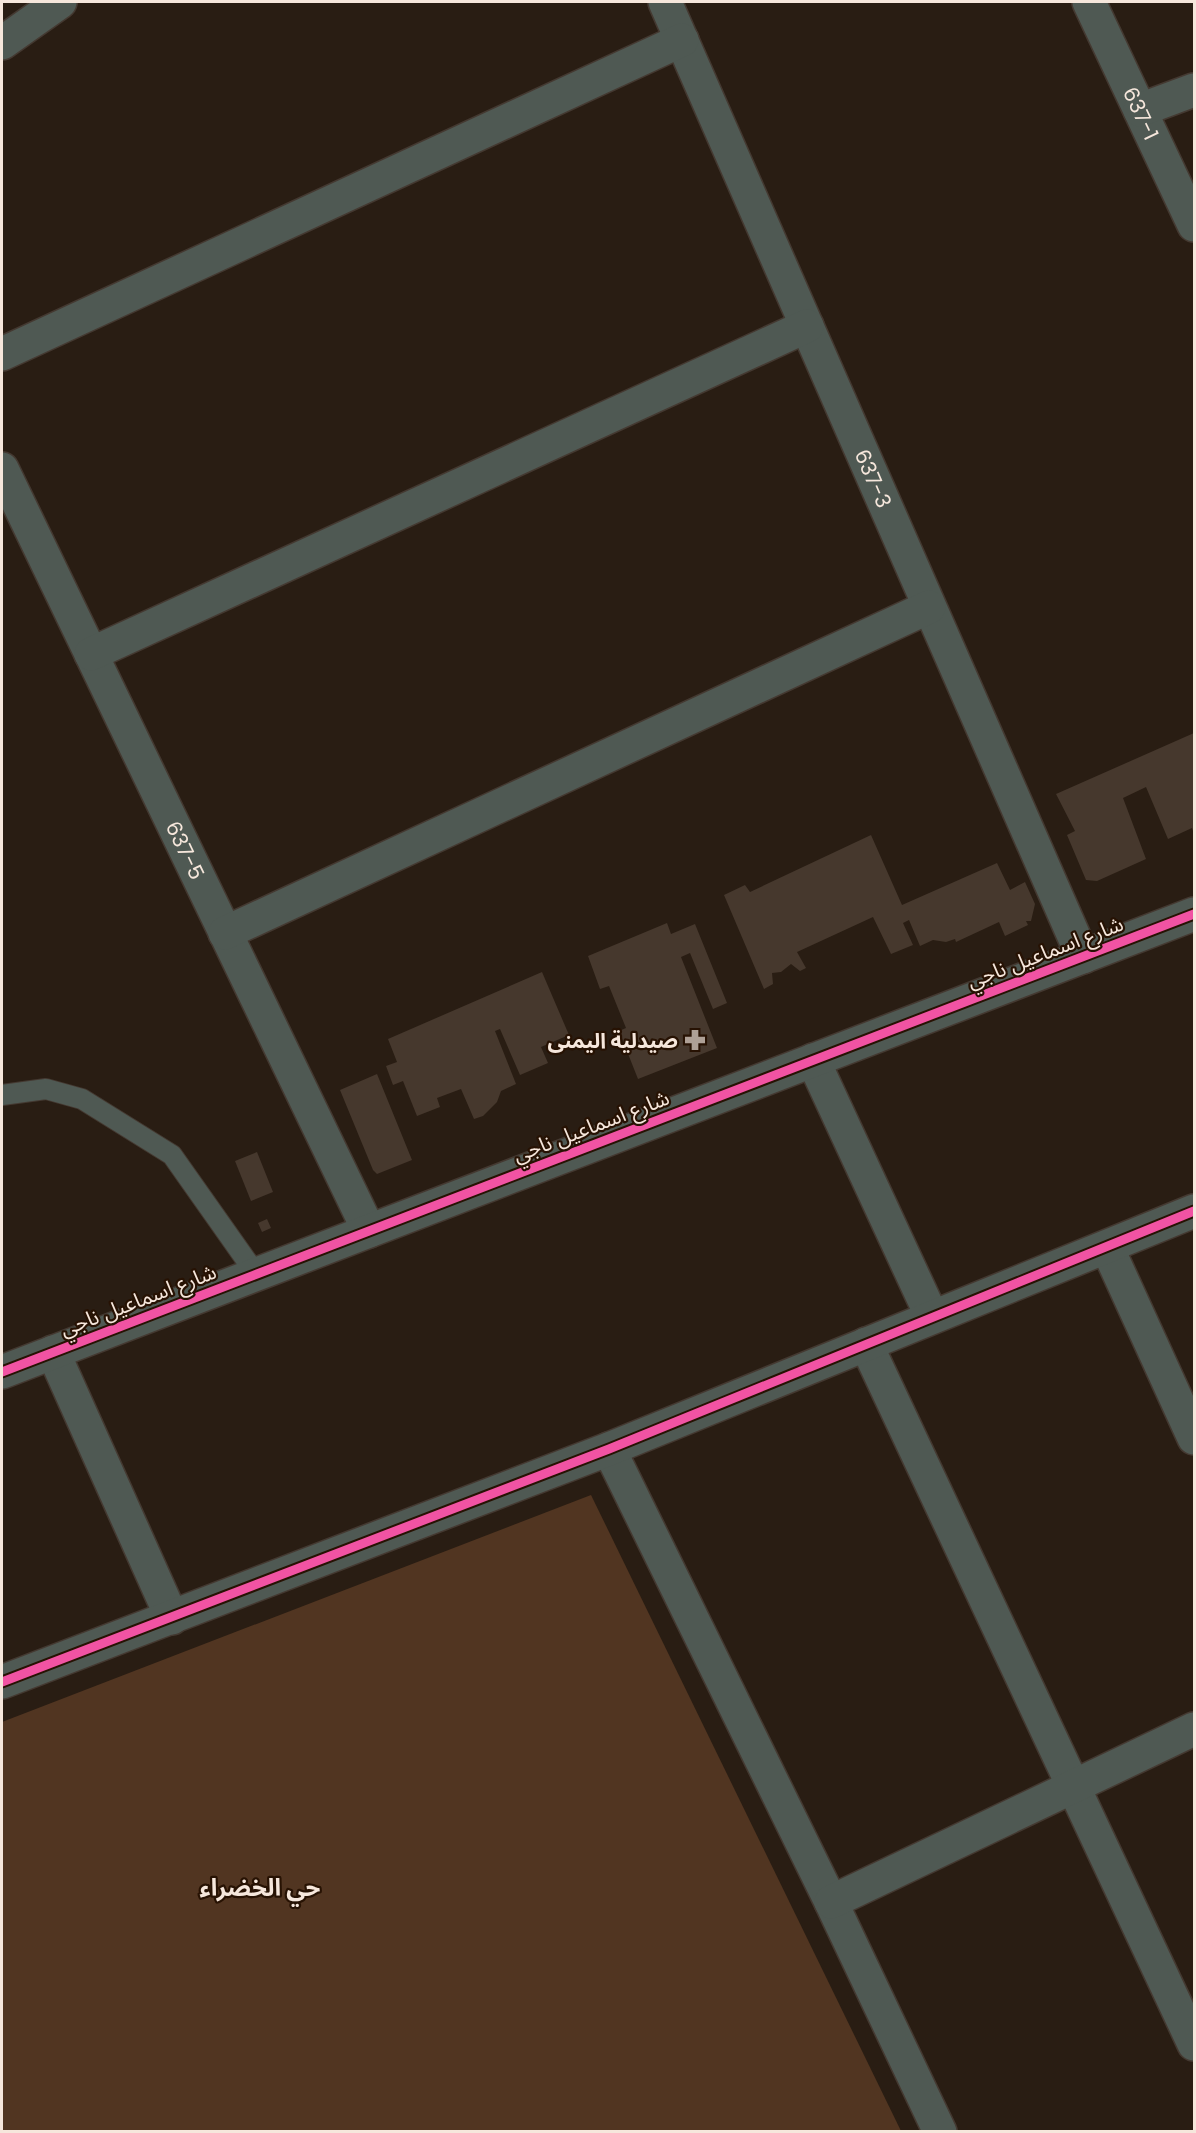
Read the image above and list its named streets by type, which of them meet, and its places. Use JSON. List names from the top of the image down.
{
  "streets": {
    "street": [
      "637-1",
      "637-3",
      "637-5",
      "شارع اسماعيل ناجي"
    ]
  },
  "crossings": [
    ["637-3", "شارع اسماعيل ناجي"],
    ["637-5", "شارع اسماعيل ناجي"]
  ],
  "districts": ["حي الخضراء"],
  "places": {
    "pharmacy": ["صيدلية اليمنى"]
  }
}
